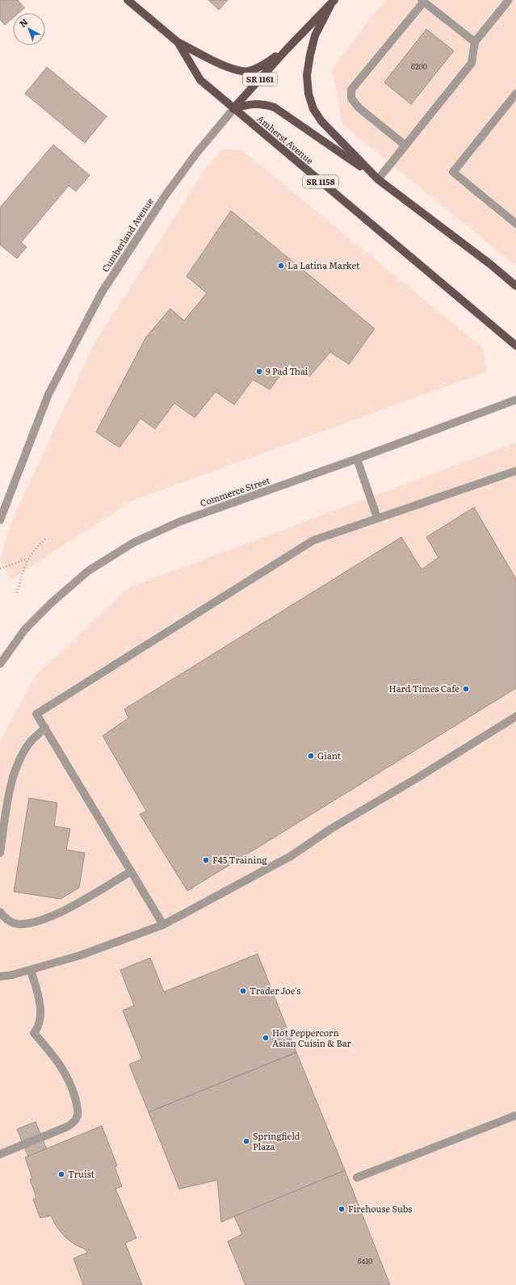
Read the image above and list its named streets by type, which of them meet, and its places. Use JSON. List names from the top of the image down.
{
  "streets": {
    "main road": [
      "SR 1161",
      "Amherst Avenue",
      "SR 1158",
      "Cumberland Avenue"
    ],
    "street": ["Commerce Street"]
  },
  "crossings": [
    ["Amherst Avenue", "Cumberland Avenue"]
  ],
  "places": [
    "La Latina Market",
    "9 Pad Thai",
    "Hard Times Cafe",
    "Giant",
    "F45 Training",
    "Trader Joe's",
    "Hot Peppercorn Asian Cuisin & Bar",
    "Springfield Plaza",
    "Truist",
    "Firehouse Subs"
  ],
  "house_numbers": ["6200", "6410"],
  "north": "top left"
}
